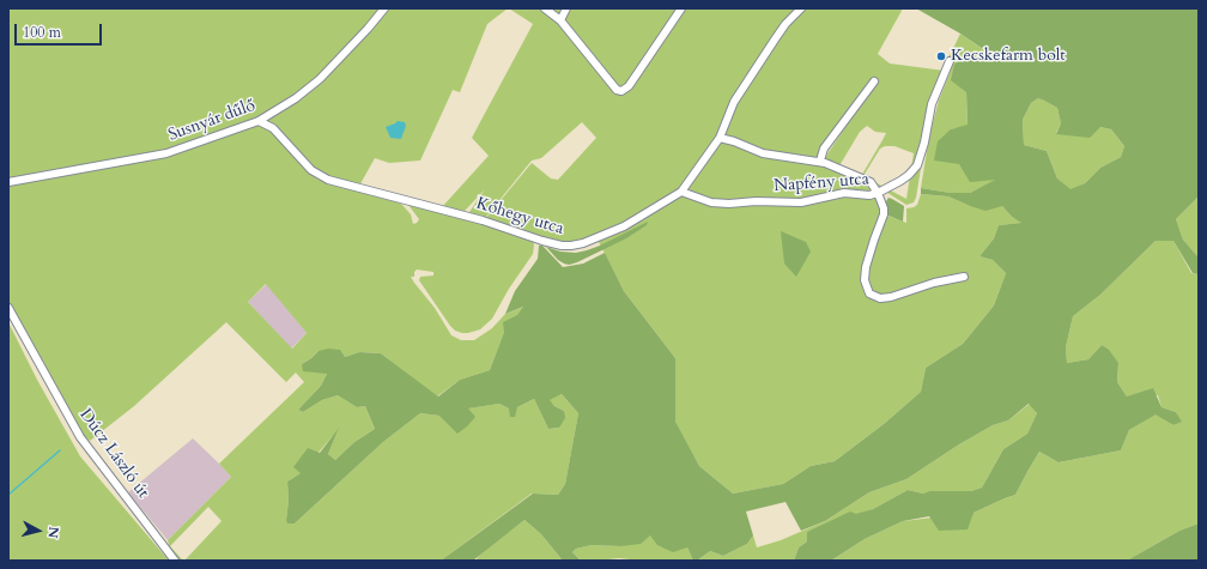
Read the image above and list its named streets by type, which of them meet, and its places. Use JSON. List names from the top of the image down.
{
  "streets": {
    "street": [
      "Susnyár dűlő",
      "Napfény utca",
      "Kőhegy utca",
      "Dúcz László út"
    ]
  },
  "crossings": [
    ["Susnyár dűlő", "Kőhegy utca"],
    ["Napfény utca", "Kőhegy utca"]
  ],
  "places": ["Kecskefarm bolt"],
  "scale_bar": "100 m",
  "north": "right"
}
